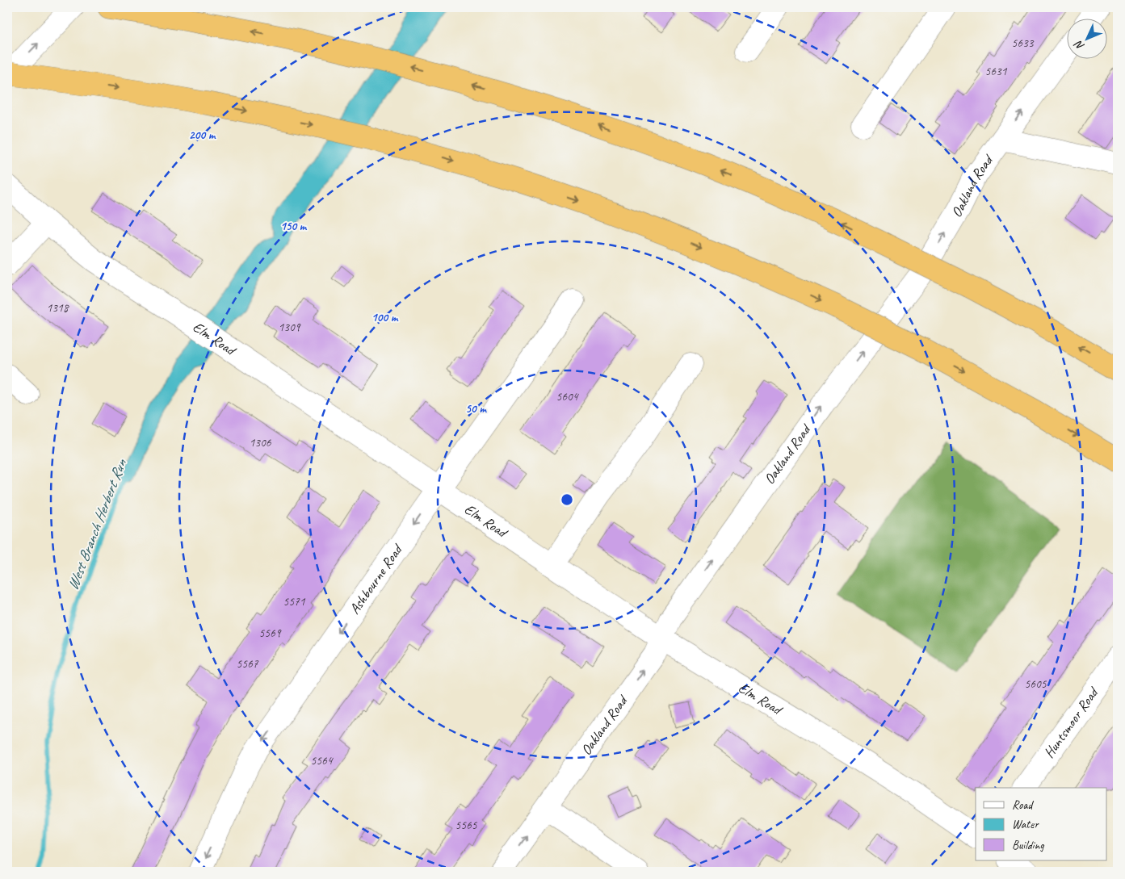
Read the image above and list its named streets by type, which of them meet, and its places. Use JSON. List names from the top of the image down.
{
  "streets": {
    "street": [
      "Oakland Road",
      "Elm Road",
      "Ashbourne Road",
      "Huntsmoor Road"
    ]
  },
  "crossings": [
    ["Oakland Road", "Elm Road"],
    ["Elm Road", "Ashbourne Road"]
  ],
  "one_way": ["Ashbourne Road"],
  "water": ["West Branch Herbert Run"],
  "house_numbers": [
    "5633",
    "5631",
    "1318",
    "1309",
    "5604",
    "1306",
    "5571",
    "5569",
    "5567",
    "5605",
    "5564",
    "5565"
  ],
  "legend": ["Road", "Water", "Building"],
  "north": "bottom left",
  "rings": [
    "200 m",
    "150 m",
    "100 m",
    "50 m"
  ]
}
